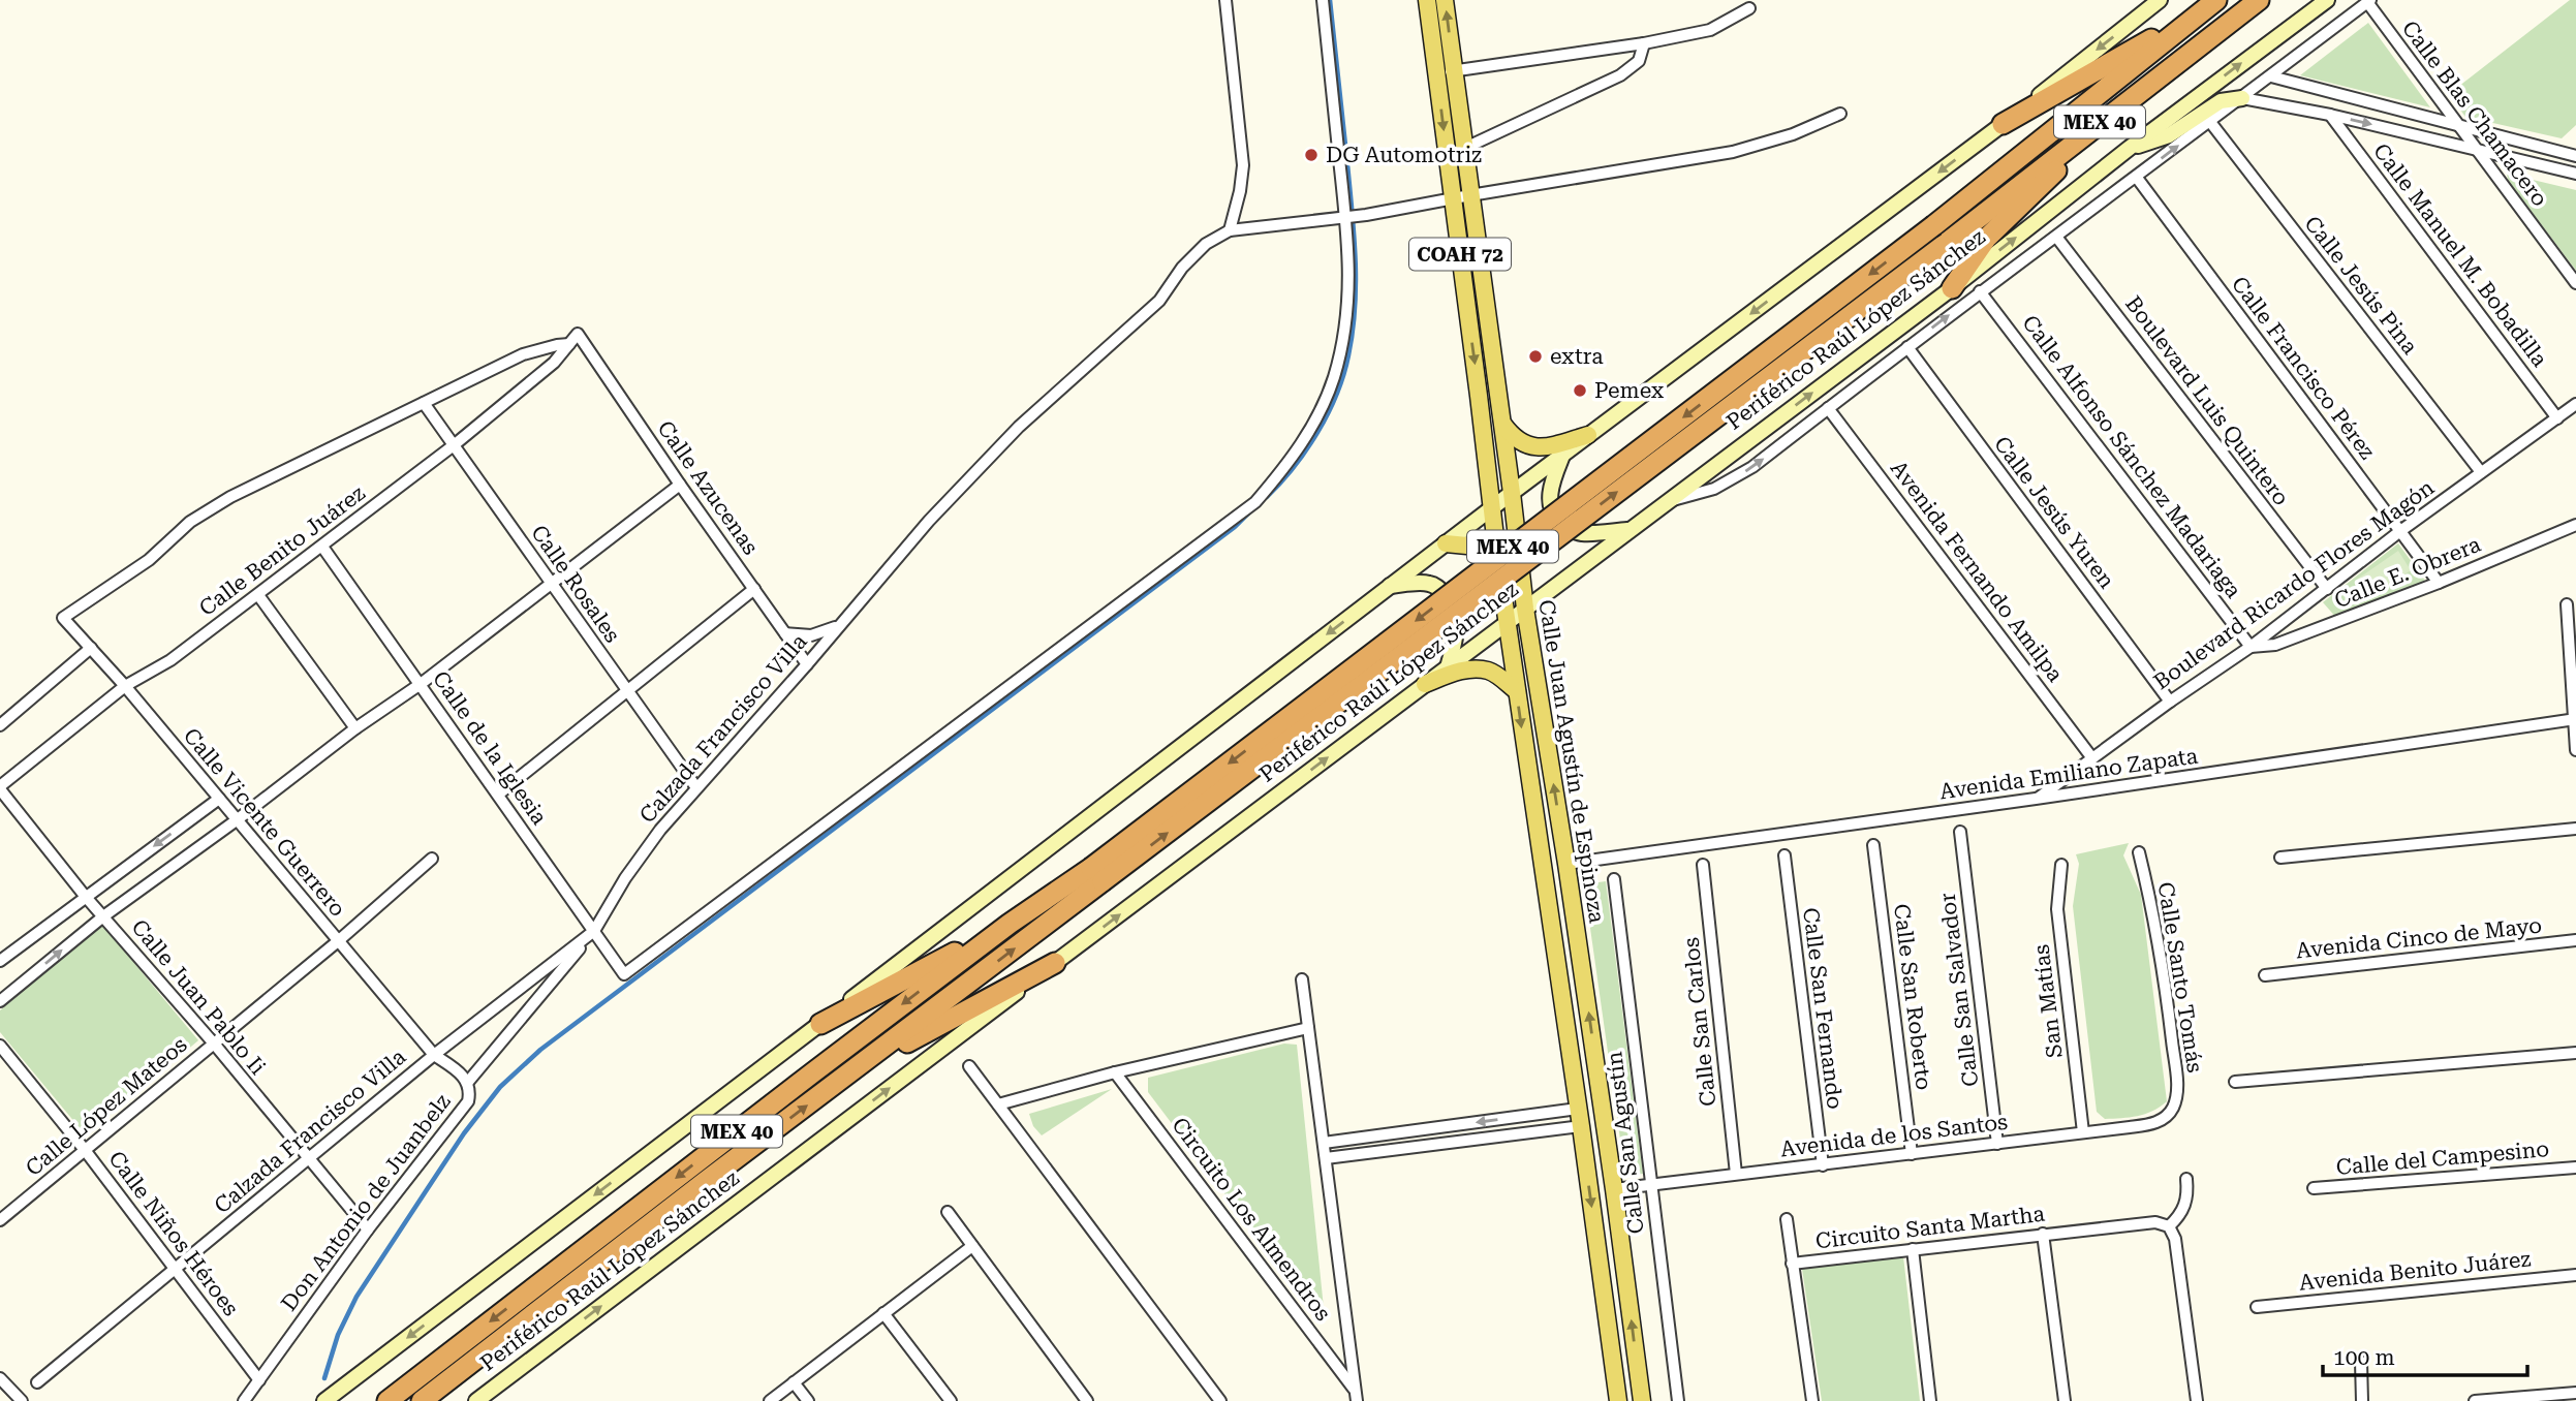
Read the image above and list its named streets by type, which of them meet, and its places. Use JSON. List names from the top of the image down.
{
  "streets": {
    "highway": ["MEX 40", "Periférico Raúl López Sánchez"],
    "main road": ["COAH 72", "Calle Juan Agustín de Espinoza"],
    "street": [
      "Calle Blas Chamacero",
      "Calle Manuel M. Bobadilla",
      "Calle Jesús Pina",
      "Calle Francisco Pérez",
      "Boulevard Luis Quintero",
      "Calle Alfonso Sánchez Madariaga",
      "Calle Azucenas",
      "Calle Jesús Yuren",
      "Calle Benito Juárez",
      "Avenida Fernando Amilpa",
      "Calle E. Obrera",
      "Calle Rosales",
      "Boulevard Ricardo Flores Magón",
      "Calzada Francisco Villa",
      "Calle de la Iglesia",
      "Avenida Emiliano Zapata",
      "Calle Vicente Guerrero",
      "Avenida Cinco de Mayo",
      "Calle Santo Tomás",
      "Calle San Salvador",
      "Calle Juan Pablo Ii",
      "Calle San Roberto",
      "San Matías",
      "Calle San Fernando",
      "Calle San Carlos",
      "Calle López Mateos",
      "Avenida de los Santos",
      "Calle San Agustín",
      "Calle del Campesino",
      "Don Antonio de Juanbelz",
      "Circuito Los Almendros",
      "Circuito Santa Martha",
      "Calle Niños Héroes",
      "Avenida Benito Juárez"
    ]
  },
  "crossings": [
    ["Calle Manuel M. Bobadilla", "Boulevard Ricardo Flores Magón"],
    ["Calle Jesús Pina", "Boulevard Ricardo Flores Magón"],
    ["Periférico Raúl López Sánchez", "Calle Juan Agustín de Espinoza"],
    ["Calle Francisco Pérez", "Calle E. Obrera"],
    ["Calle Francisco Pérez", "Boulevard Ricardo Flores Magón"],
    ["Boulevard Luis Quintero", "Boulevard Ricardo Flores Magón"],
    ["Calle Alfonso Sánchez Madariaga", "Calle E. Obrera"],
    ["Calle Alfonso Sánchez Madariaga", "Boulevard Ricardo Flores Magón"],
    ["Calle Azucenas", "Calle Benito Juárez"],
    ["Calle Azucenas", "Calzada Francisco Villa"],
    ["Calle Jesús Yuren", "Boulevard Ricardo Flores Magón"],
    ["Calle Benito Juárez", "Calle Rosales"],
    ["Calle Benito Juárez", "Calle de la Iglesia"],
    ["Calle Benito Juárez", "Calle Vicente Guerrero"],
    ["Calle Benito Juárez", "Calle Juan Pablo Ii"],
    ["Avenida Fernando Amilpa", "Boulevard Ricardo Flores Magón"],
    ["Calle E. Obrera", "Boulevard Ricardo Flores Magón"],
    ["Calle Rosales", "Calzada Francisco Villa"],
    ["Calle Rosales", "Calle Vicente Guerrero"],
    ["Boulevard Ricardo Flores Magón", "Avenida Emiliano Zapata"],
    ["Calzada Francisco Villa", "Calle de la Iglesia"],
    ["Calzada Francisco Villa", "Calle Juan Agustín de Espinoza"],
    ["Calzada Francisco Villa", "Calle Vicente Guerrero"],
    ["Calzada Francisco Villa", "Calle Juan Pablo Ii"],
    ["Calzada Francisco Villa", "Don Antonio de Juanbelz"],
    ["Calzada Francisco Villa", "Calle Niños Héroes"],
    ["Calle Juan Agustín de Espinoza", "Avenida Emiliano Zapata"],
    ["Calle Juan Agustín de Espinoza", "Avenida de los Santos"],
    ["Calle Vicente Guerrero", "Calle López Mateos"],
    ["Calle Vicente Guerrero", "Don Antonio de Juanbelz"],
    ["Calle Santo Tomás", "Avenida de los Santos"],
    ["Calle San Salvador", "Avenida de los Santos"],
    ["Calle Juan Pablo Ii", "Calle López Mateos"],
    ["Calle Juan Pablo Ii", "Don Antonio de Juanbelz"],
    ["Calle San Roberto", "Avenida de los Santos"],
    ["San Matías", "Avenida de los Santos"],
    ["Calle San Fernando", "Avenida de los Santos"],
    ["Calle San Carlos", "Avenida de los Santos"],
    ["Calle López Mateos", "Calle Niños Héroes"],
    ["Avenida de los Santos", "Calle San Agustín"],
    ["Don Antonio de Juanbelz", "Calle Niños Héroes"]
  ],
  "places": ["DG Automotriz", "extra", "Pemex"],
  "scale_bar": "100 m"
}
